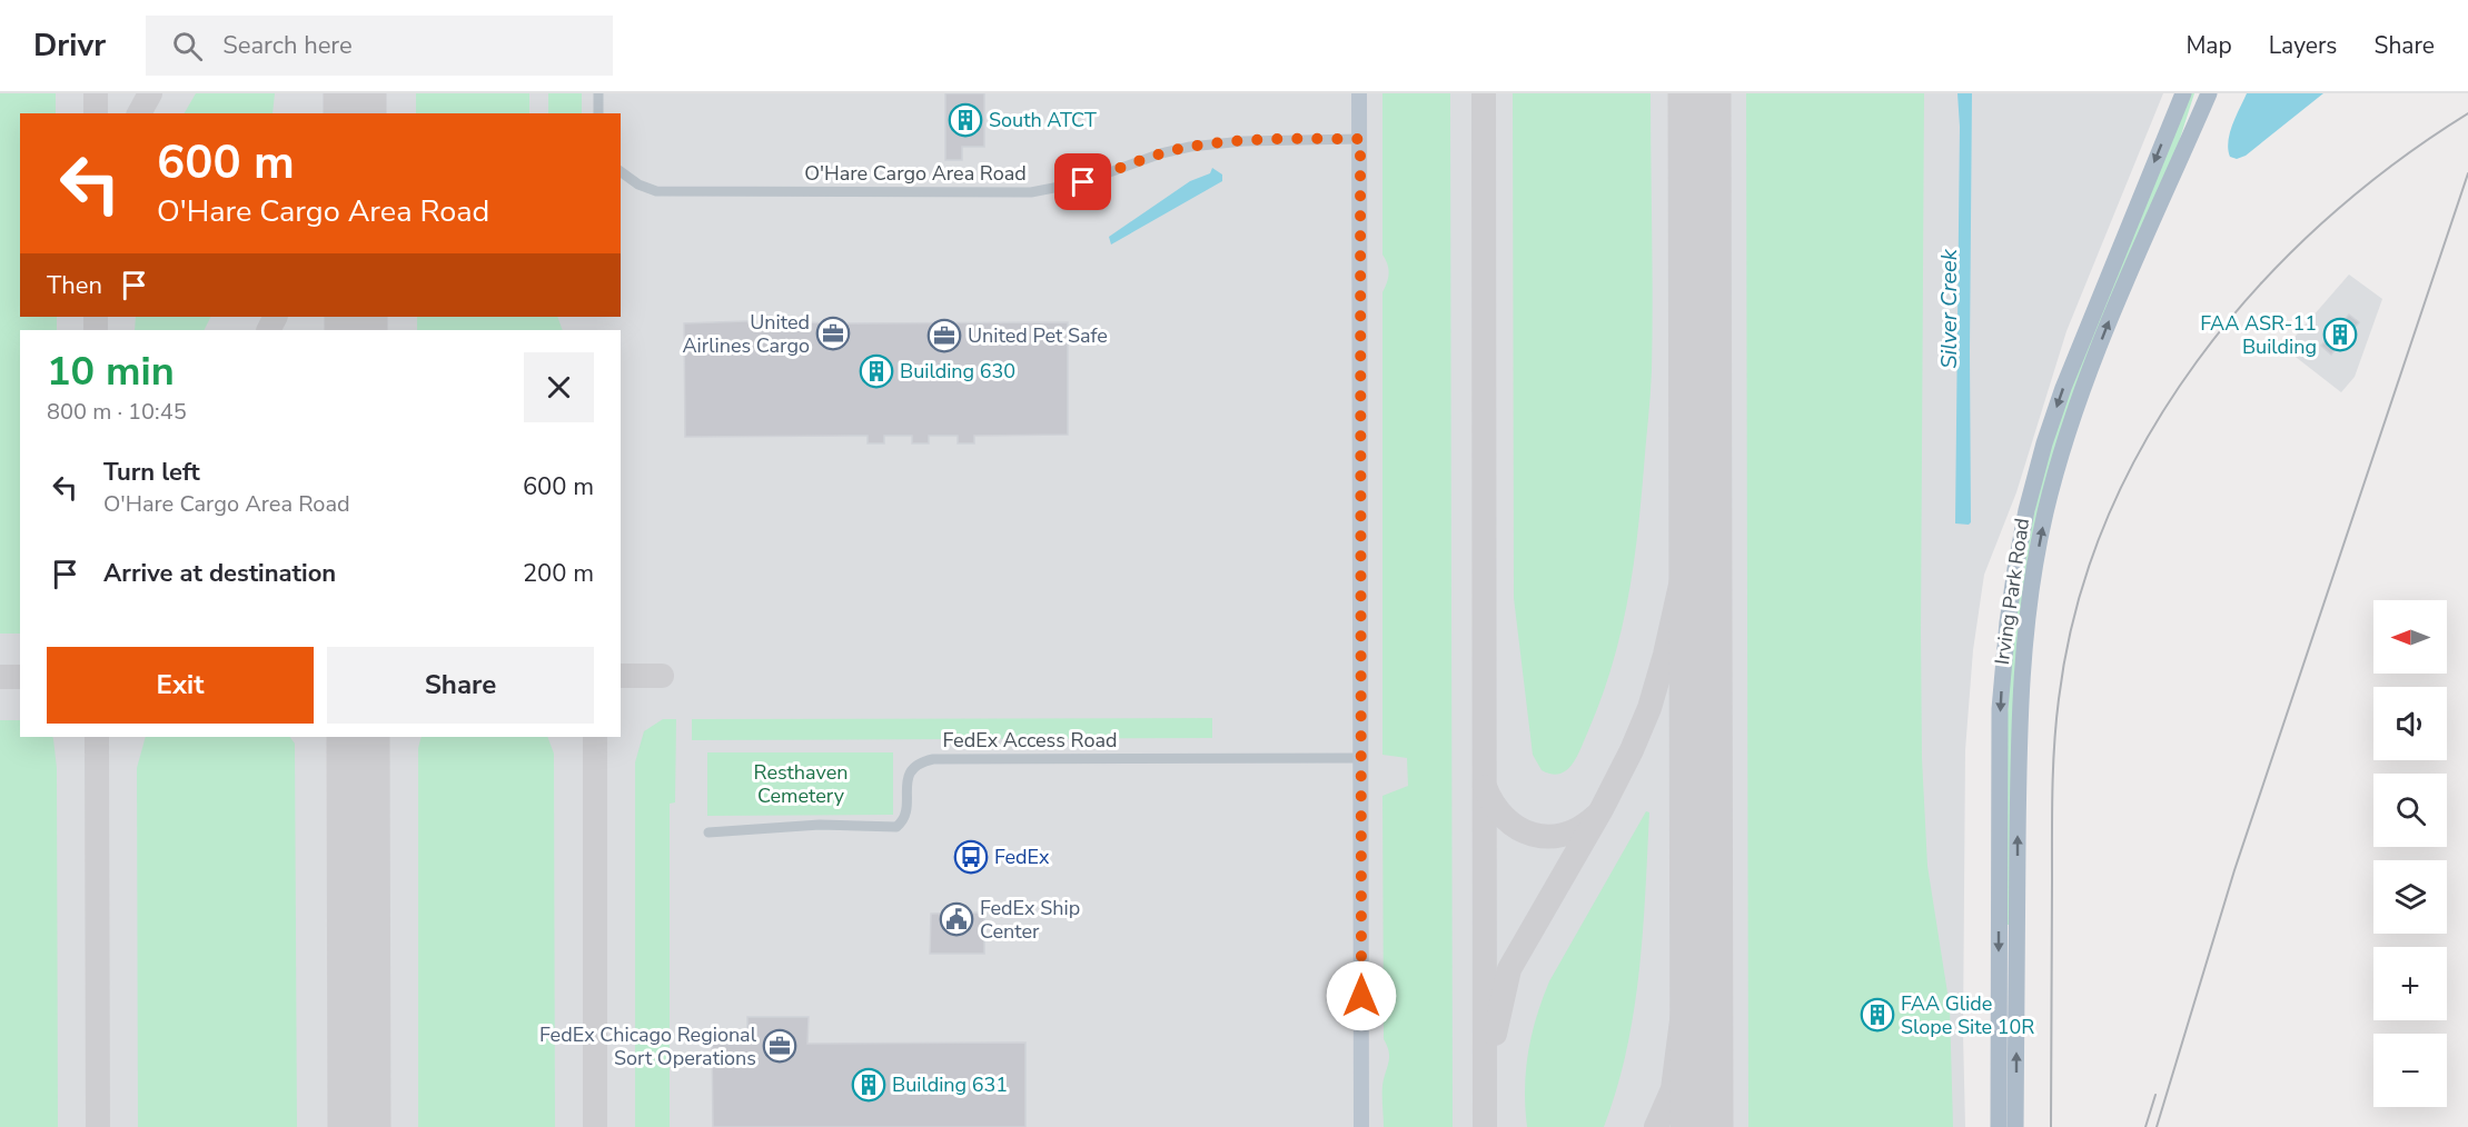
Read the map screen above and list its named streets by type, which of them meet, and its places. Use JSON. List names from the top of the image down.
{
  "streets": {
    "main road": ["Irving Park Road"],
    "street": ["O'Hare Cargo Area Road", "FedEx Access Road"]
  },
  "water": ["Silver Creek"],
  "parks": ["Resthaven Cemetery"],
  "places": {
    "building": [
      "South ATCT",
      "FAA ASR-11 Building",
      "Building 630",
      "FAA Glide Slope Site 10R",
      "Building 631"
    ],
    "office": ["United Airlines Cargo", "United Pet Safe", "FedEx Chicago Regional Sort Operations"],
    "bus stop": ["FedEx"],
    "public building": ["FedEx Ship Center"]
  },
  "north": "left",
  "page": {
    "header": "Drivr",
    "search": "Search here",
    "nav": ["Map", "Layers", "Share"],
    "turn": ["600 m", "O'Hare Cargo Area Road"],
    "then": "Then",
    "heading": ["10 min", "800 m · 10:45"],
    "list": [
      {
        "name": "Turn left",
        "note": "O'Hare Cargo Area Road",
        "value": "600 m"
      },
      {
        "name": "Arrive at destination",
        "value": "200 m"
      }
    ],
    "map_buttons": ["+", "−"],
    "buttons": ["Exit", "Share"]
  }
}
